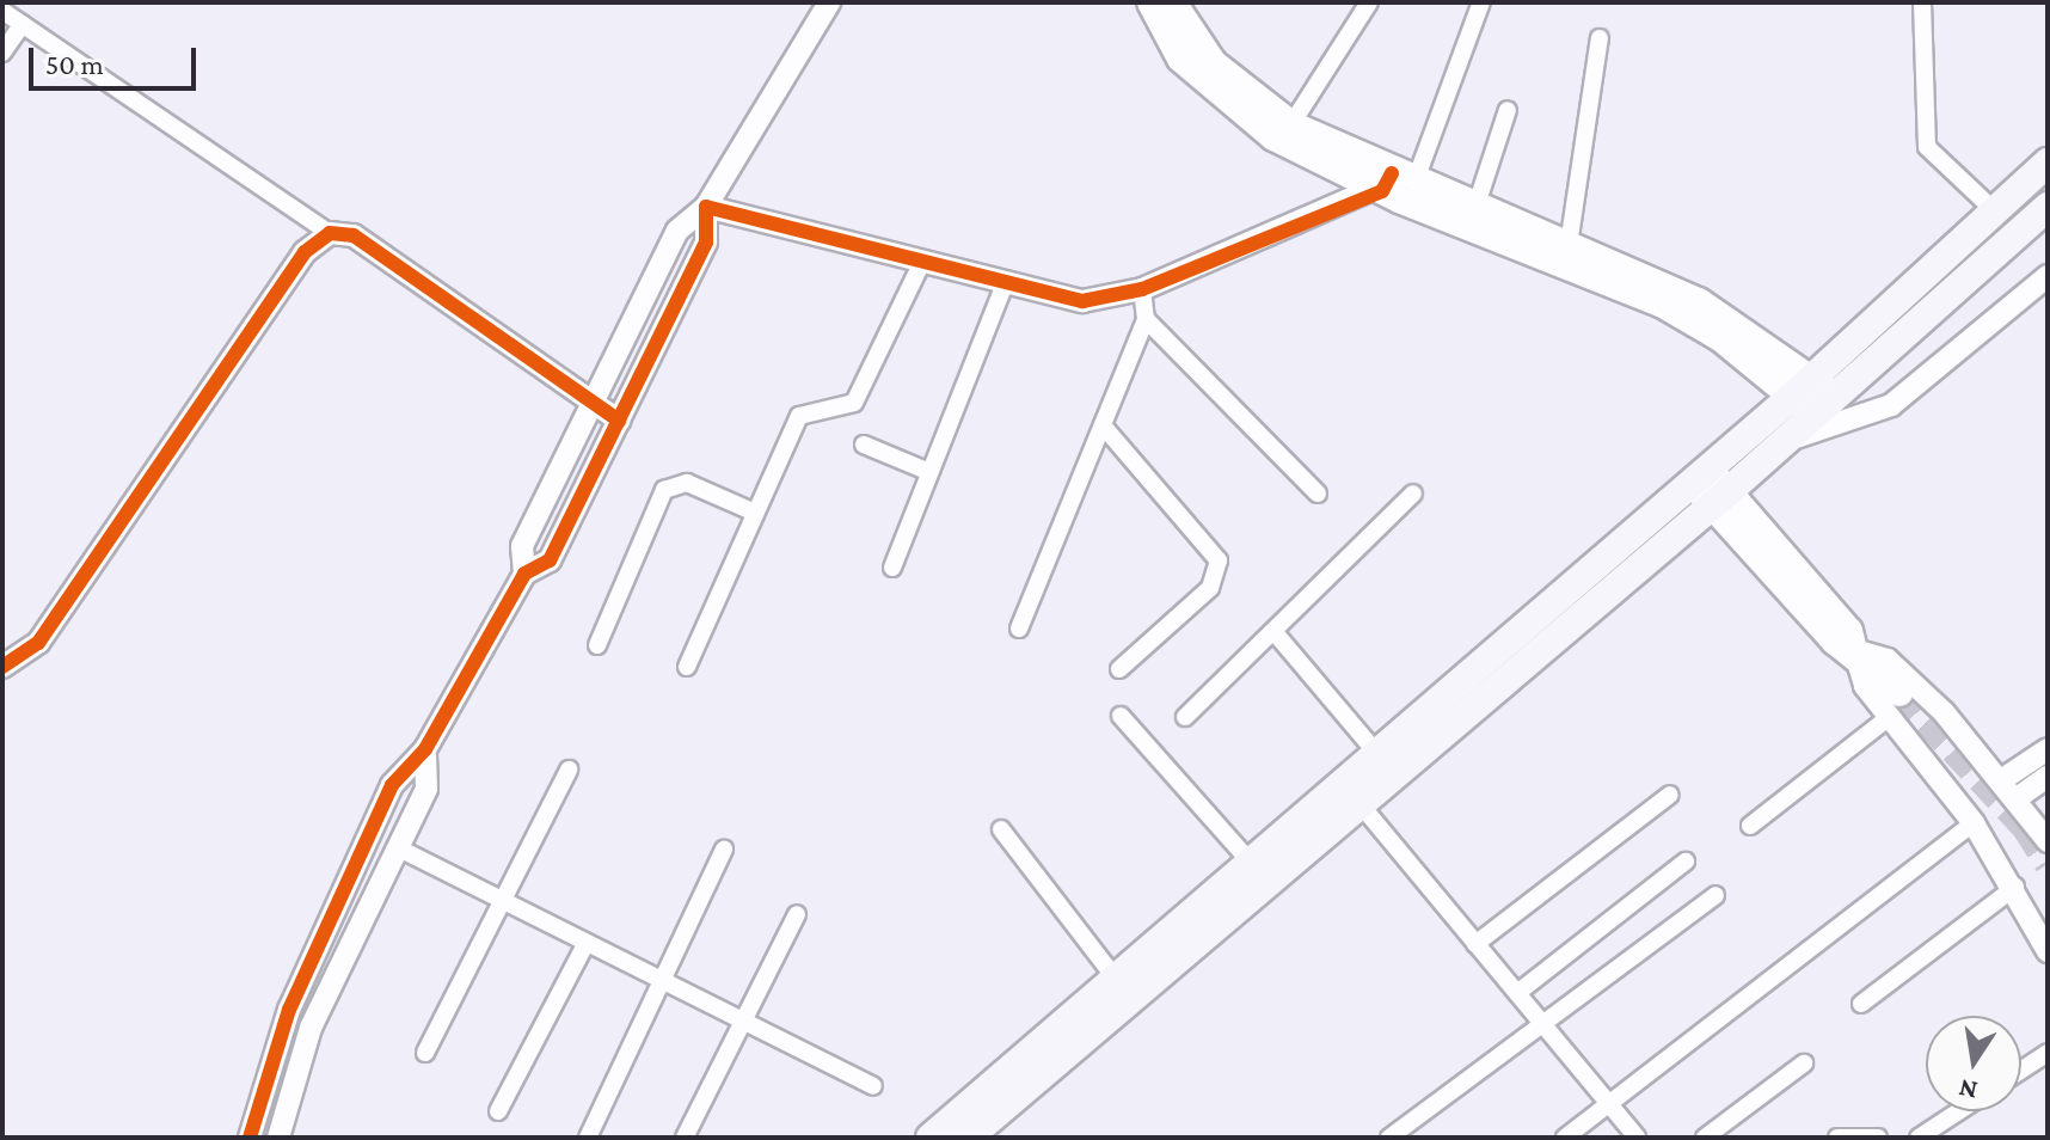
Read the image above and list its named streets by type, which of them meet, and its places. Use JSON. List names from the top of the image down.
{
  "scale_bar": "50 m",
  "north": "bottom"
}
